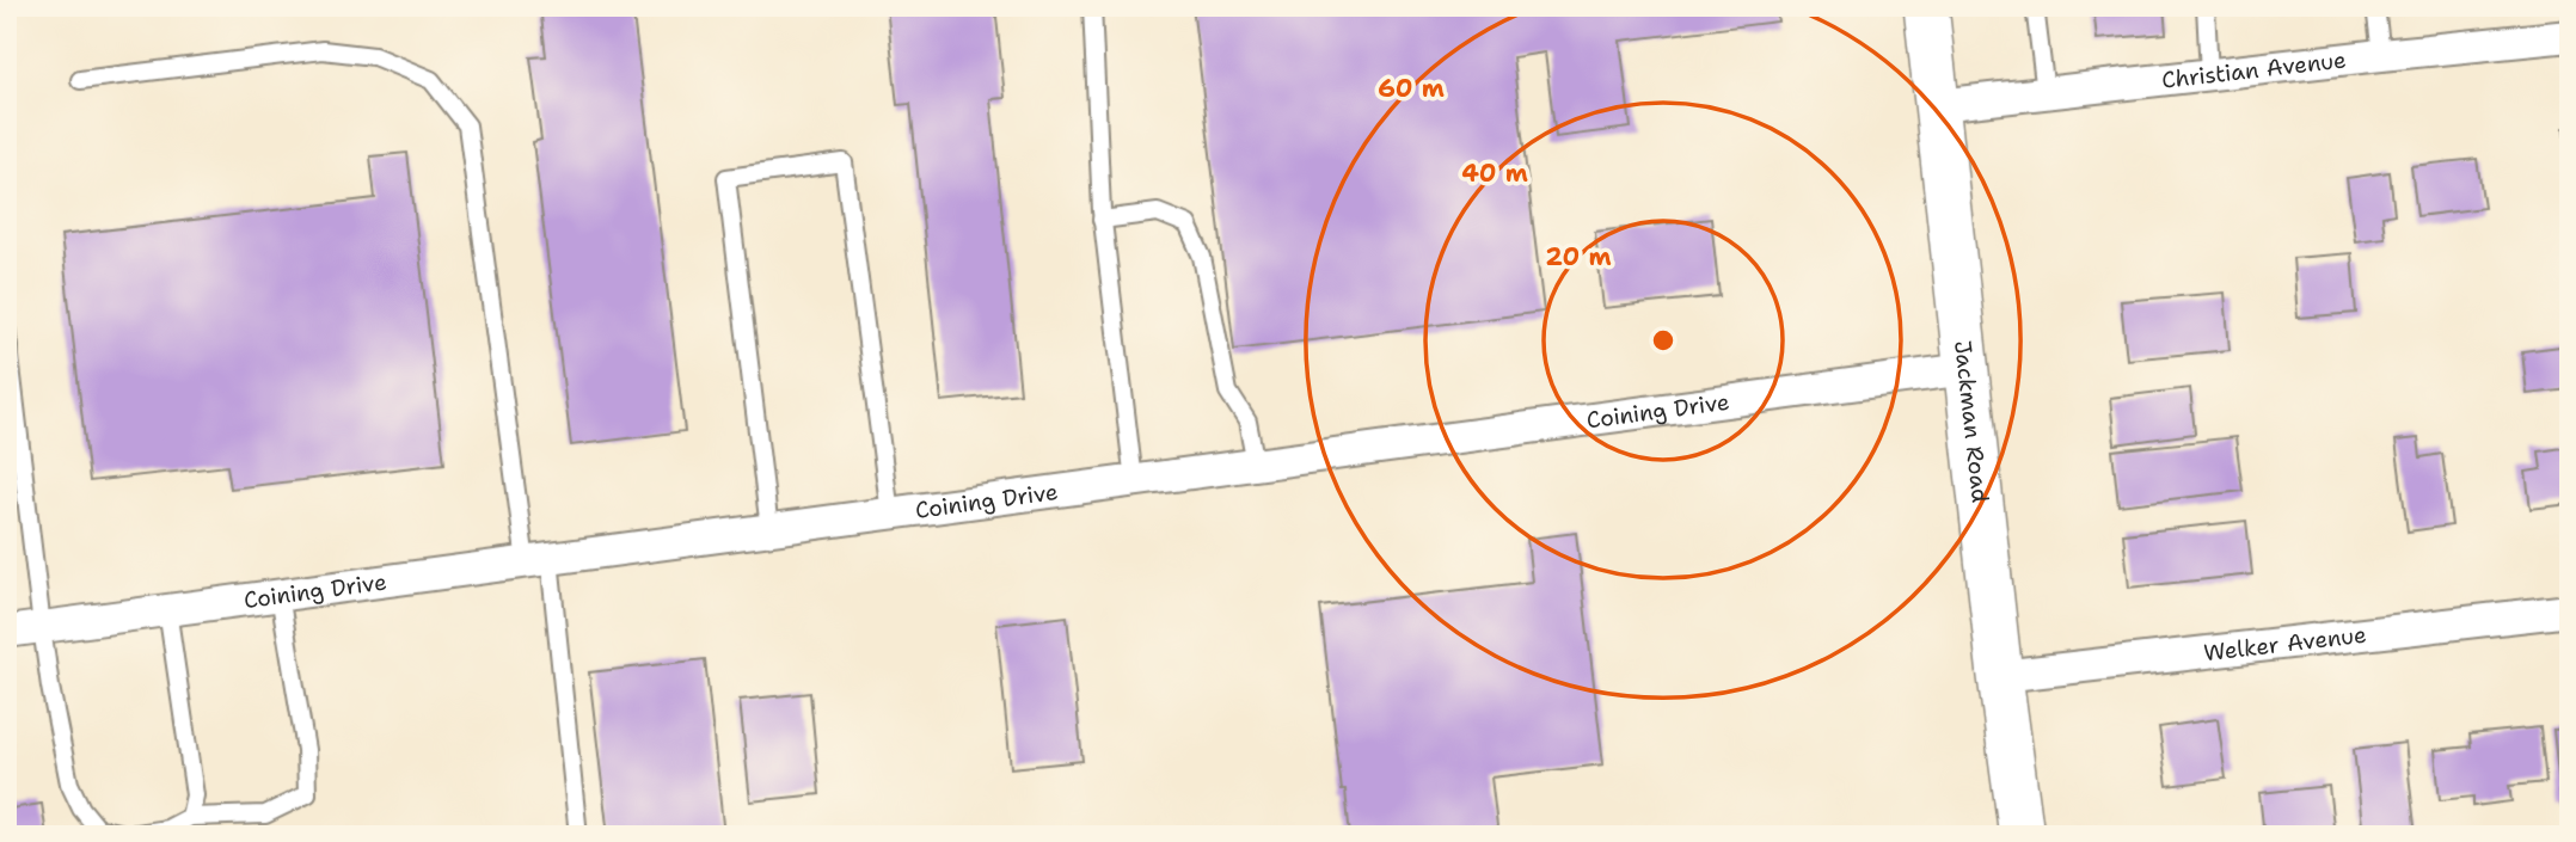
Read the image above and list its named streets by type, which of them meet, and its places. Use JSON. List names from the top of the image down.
{
  "streets": {
    "main road": ["Jackman Road"],
    "street": ["Christian Avenue", "Coining Drive", "Welker Avenue"]
  },
  "crossings": [
    ["Christian Avenue", "Jackman Road"],
    ["Coining Drive", "Jackman Road"],
    ["Jackman Road", "Welker Avenue"]
  ],
  "rings": ["60 m", "40 m", "20 m"]
}
